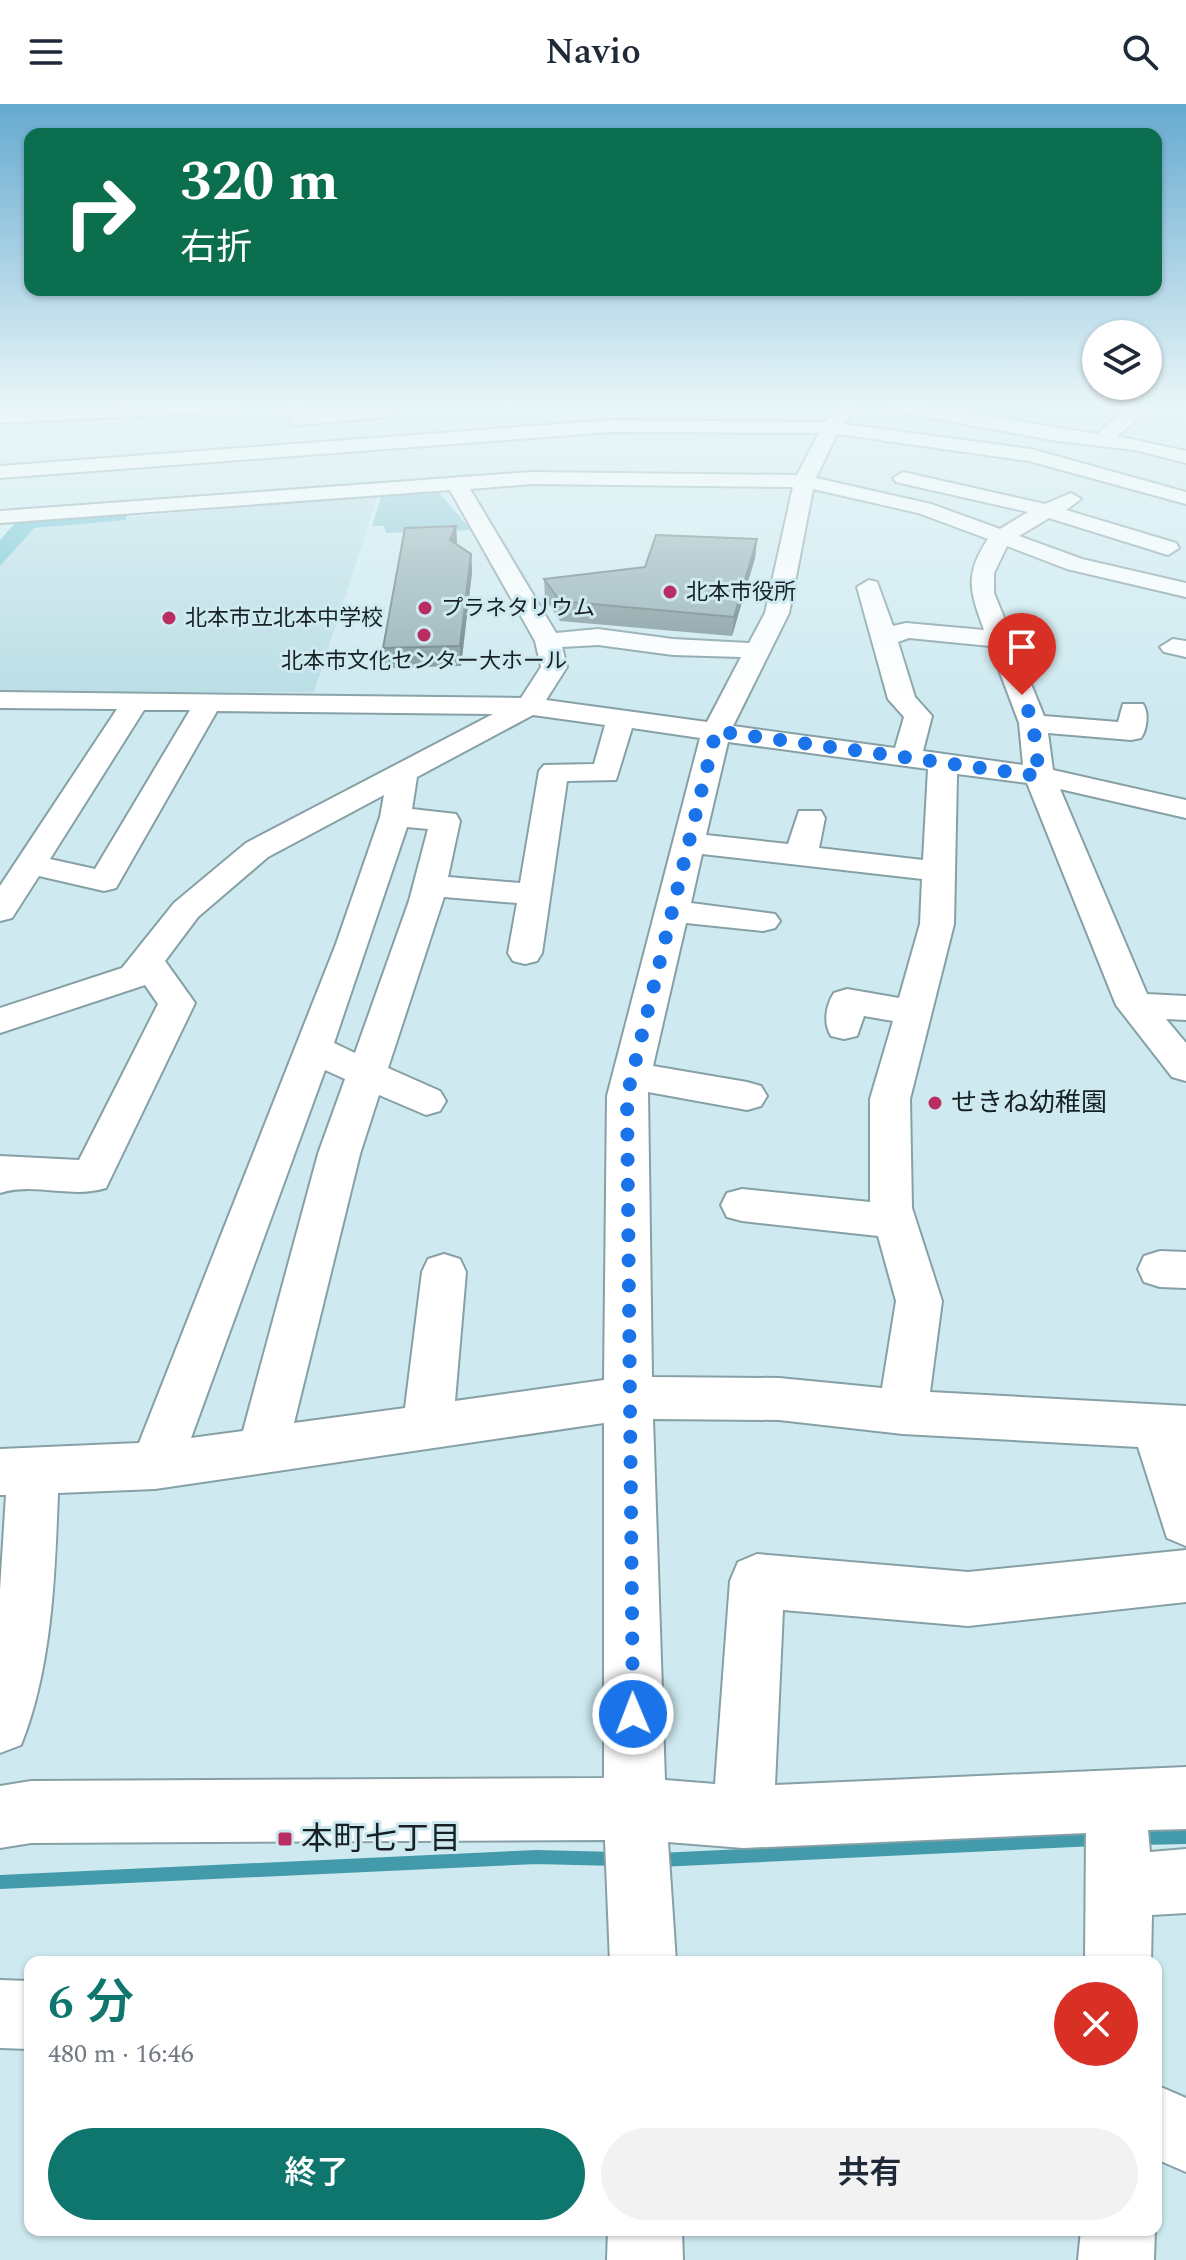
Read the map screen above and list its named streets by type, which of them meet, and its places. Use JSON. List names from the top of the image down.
{
  "places": {
    "other": [
      "北本市役所",
      "プラネタリウム",
      "北本市立北本中学校",
      "北本市文化センター大ホール",
      "せきね幼稚園"
    ],
    "transit": ["本町七丁目"]
  },
  "page": {
    "header": "Navio",
    "turn": ["320 m", "右折"],
    "heading": ["6 分", "480 m · 16:46"],
    "buttons": ["終了", "共有"]
  }
}
